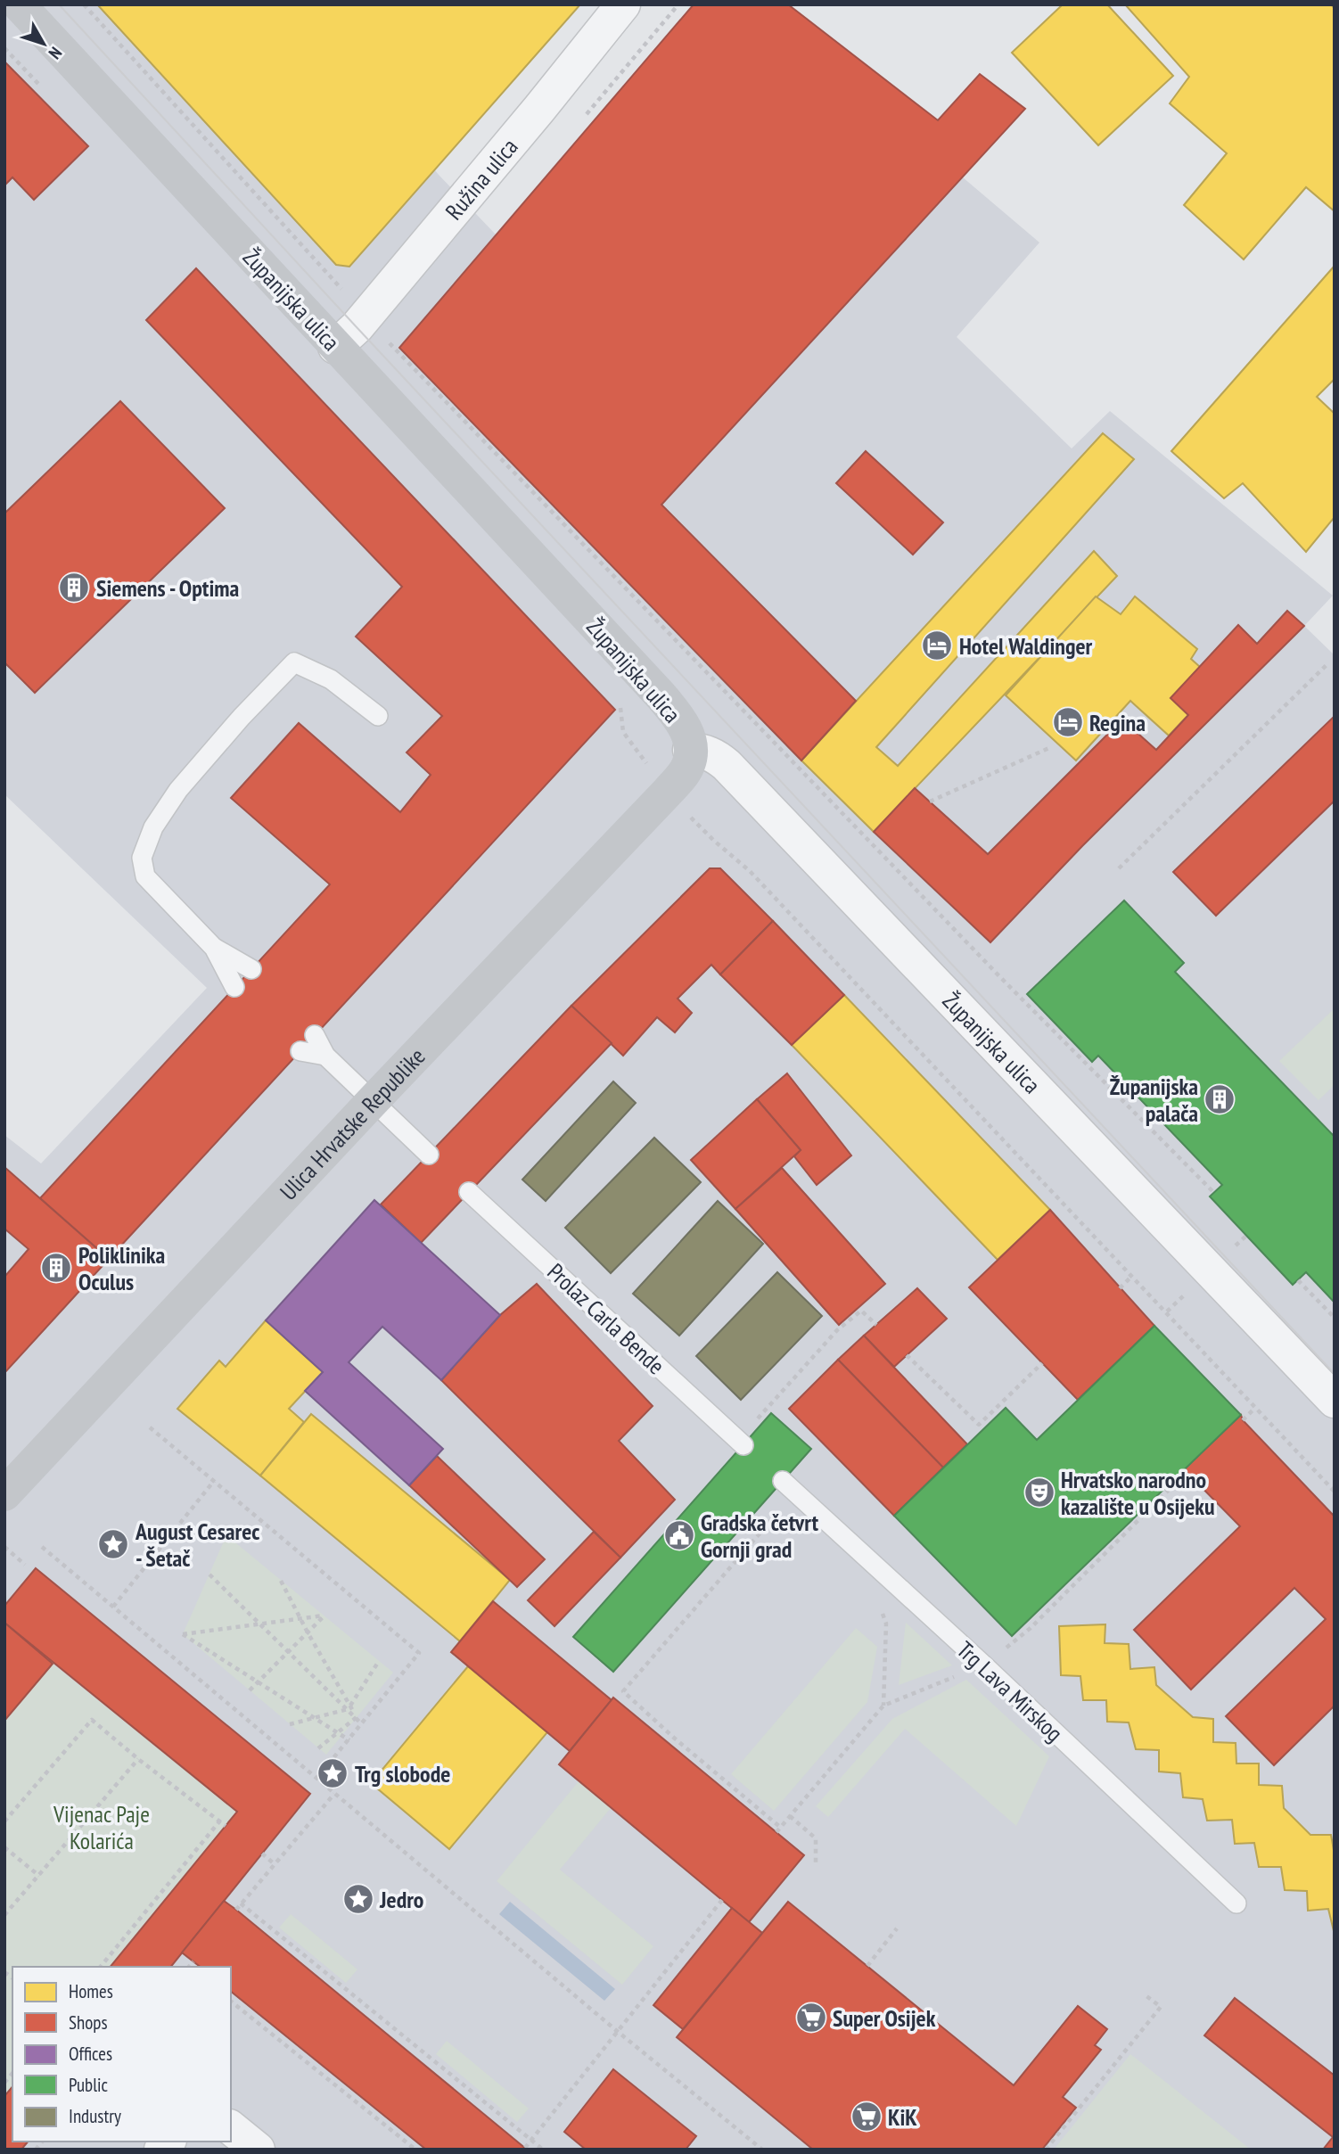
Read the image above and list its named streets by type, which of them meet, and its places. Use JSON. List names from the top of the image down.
{
  "streets": {
    "street": ["Ružina ulica", "Županijska ulica", "Ulica Hrvatske Republike"],
    "lane": ["Prolaz Carla Bende", "Trg Lava Mirskog"]
  },
  "crossings": [
    ["Ružina ulica", "Županijska ulica"],
    ["Županijska ulica", "Ulica Hrvatske Republike"]
  ],
  "parks": ["Vijenac Paje Kolarića"],
  "places": {
    "building": ["Siemens - Optima", "Županijska palača", "Poliklinika Oculus"],
    "hotel": ["Hotel Waldinger", "Regina"],
    "theatre": ["Hrvatsko narodno kazalište u Osijeku"],
    "public building": ["Gradska četvrt Gornji grad"],
    "place": ["August Cesarec - Šetač", "Trg slobode", "Jedro"],
    "supermarket": ["Super Osijek", "KiK"]
  },
  "legend": [
    "Homes",
    "Shops",
    "Offices",
    "Public",
    "Industry"
  ],
  "north": "bottom right"
}
